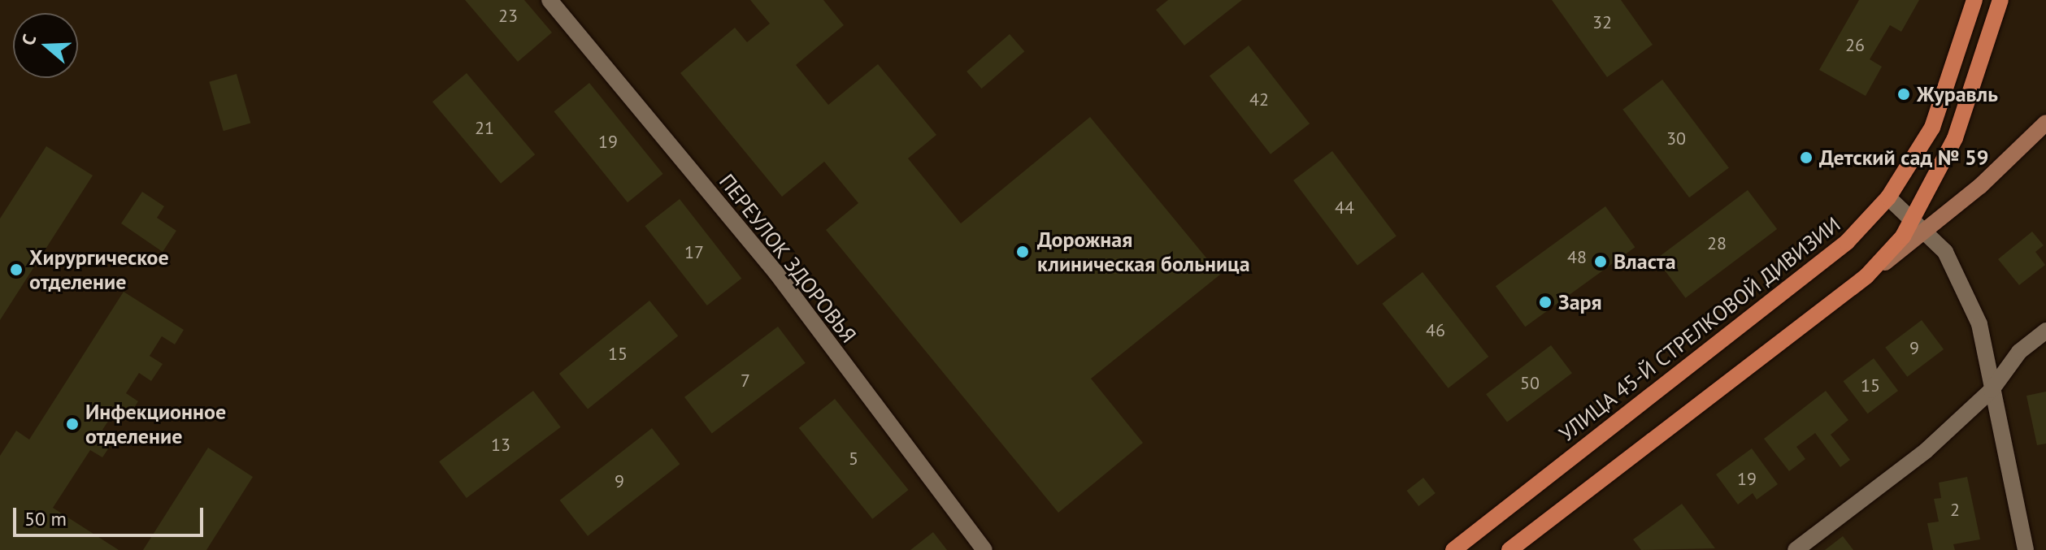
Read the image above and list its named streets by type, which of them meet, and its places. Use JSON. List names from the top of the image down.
{
  "streets": {
    "main road": ["УЛИЦА 45-Й СТРЕЛКОВОЙ ДИВИЗИИ"],
    "street": ["ПЕРЕУЛОК ЗДОРОВЬЯ"]
  },
  "places": [
    "Журавль",
    "Детский сад № 59",
    "Дорожная клиническая больница",
    "Власта",
    "Хирургическое отделение",
    "Заря",
    "Инфекционное отделение"
  ],
  "house_numbers": [
    "23",
    "32",
    "26",
    "42",
    "21",
    "30",
    "19",
    "44",
    "28",
    "17",
    "48",
    "46",
    "9",
    "15",
    "7",
    "50",
    "15",
    "13",
    "5",
    "19",
    "9",
    "2"
  ],
  "scale_bar": "50 m",
  "north": "left"
}
